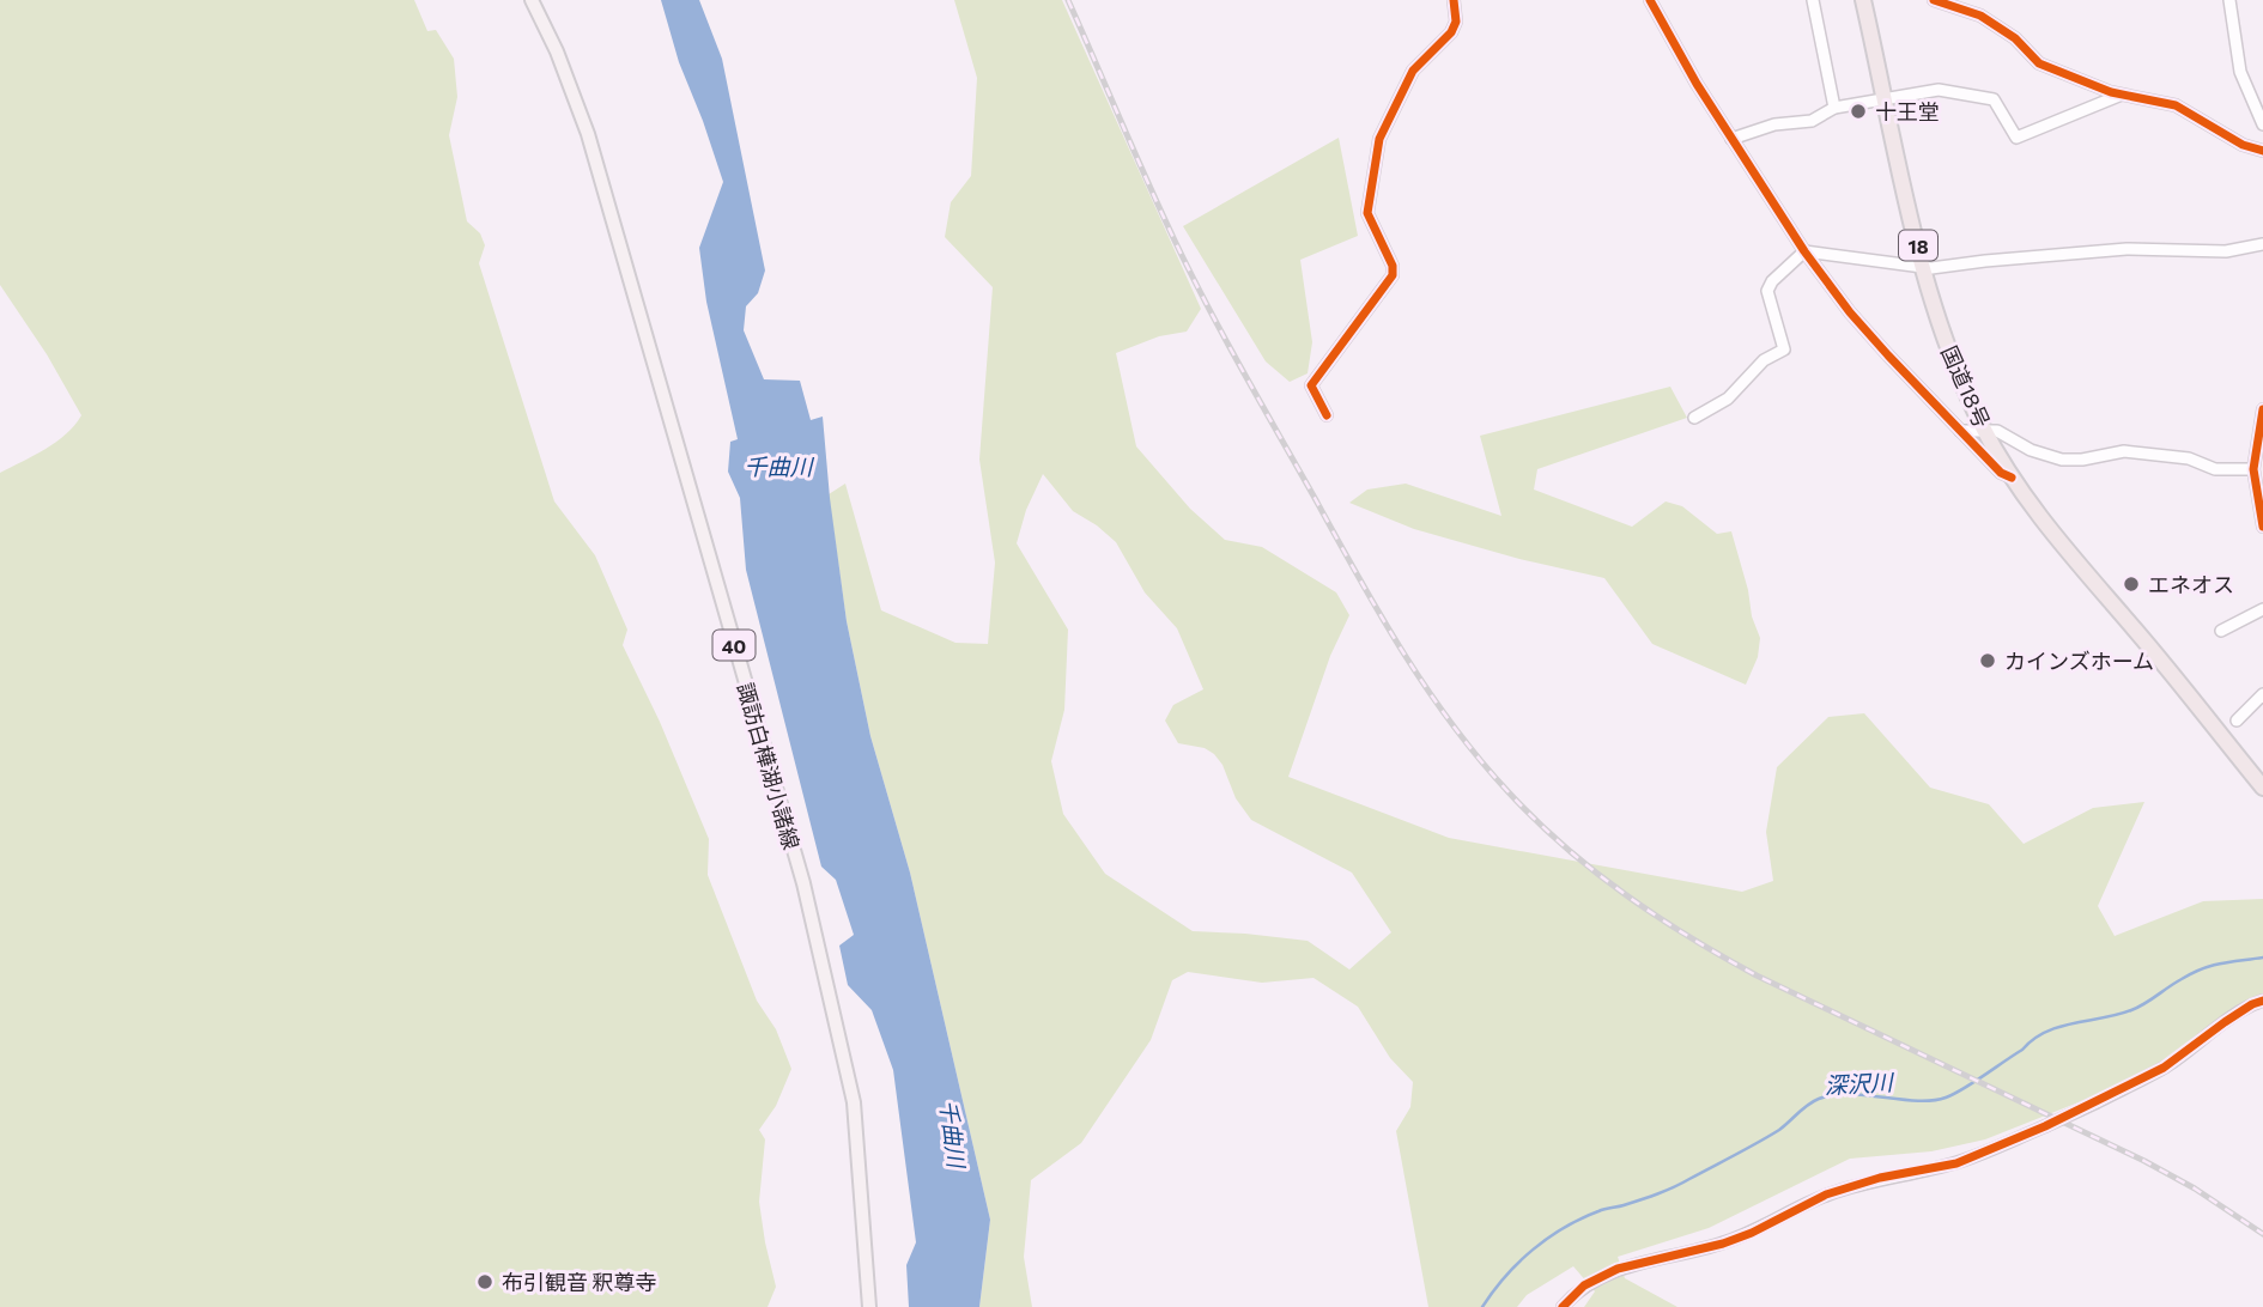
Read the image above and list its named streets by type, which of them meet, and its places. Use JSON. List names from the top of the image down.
{
  "streets": {
    "highway": ["18", "国道18号"],
    "main road": ["40", "諏訪白樺湖小諸線"]
  },
  "water": ["千曲川", "深沢川"],
  "places": [
    "十王堂",
    "エネオス",
    "カインズホーム",
    "布引観音 釈尊寺"
  ]
}
